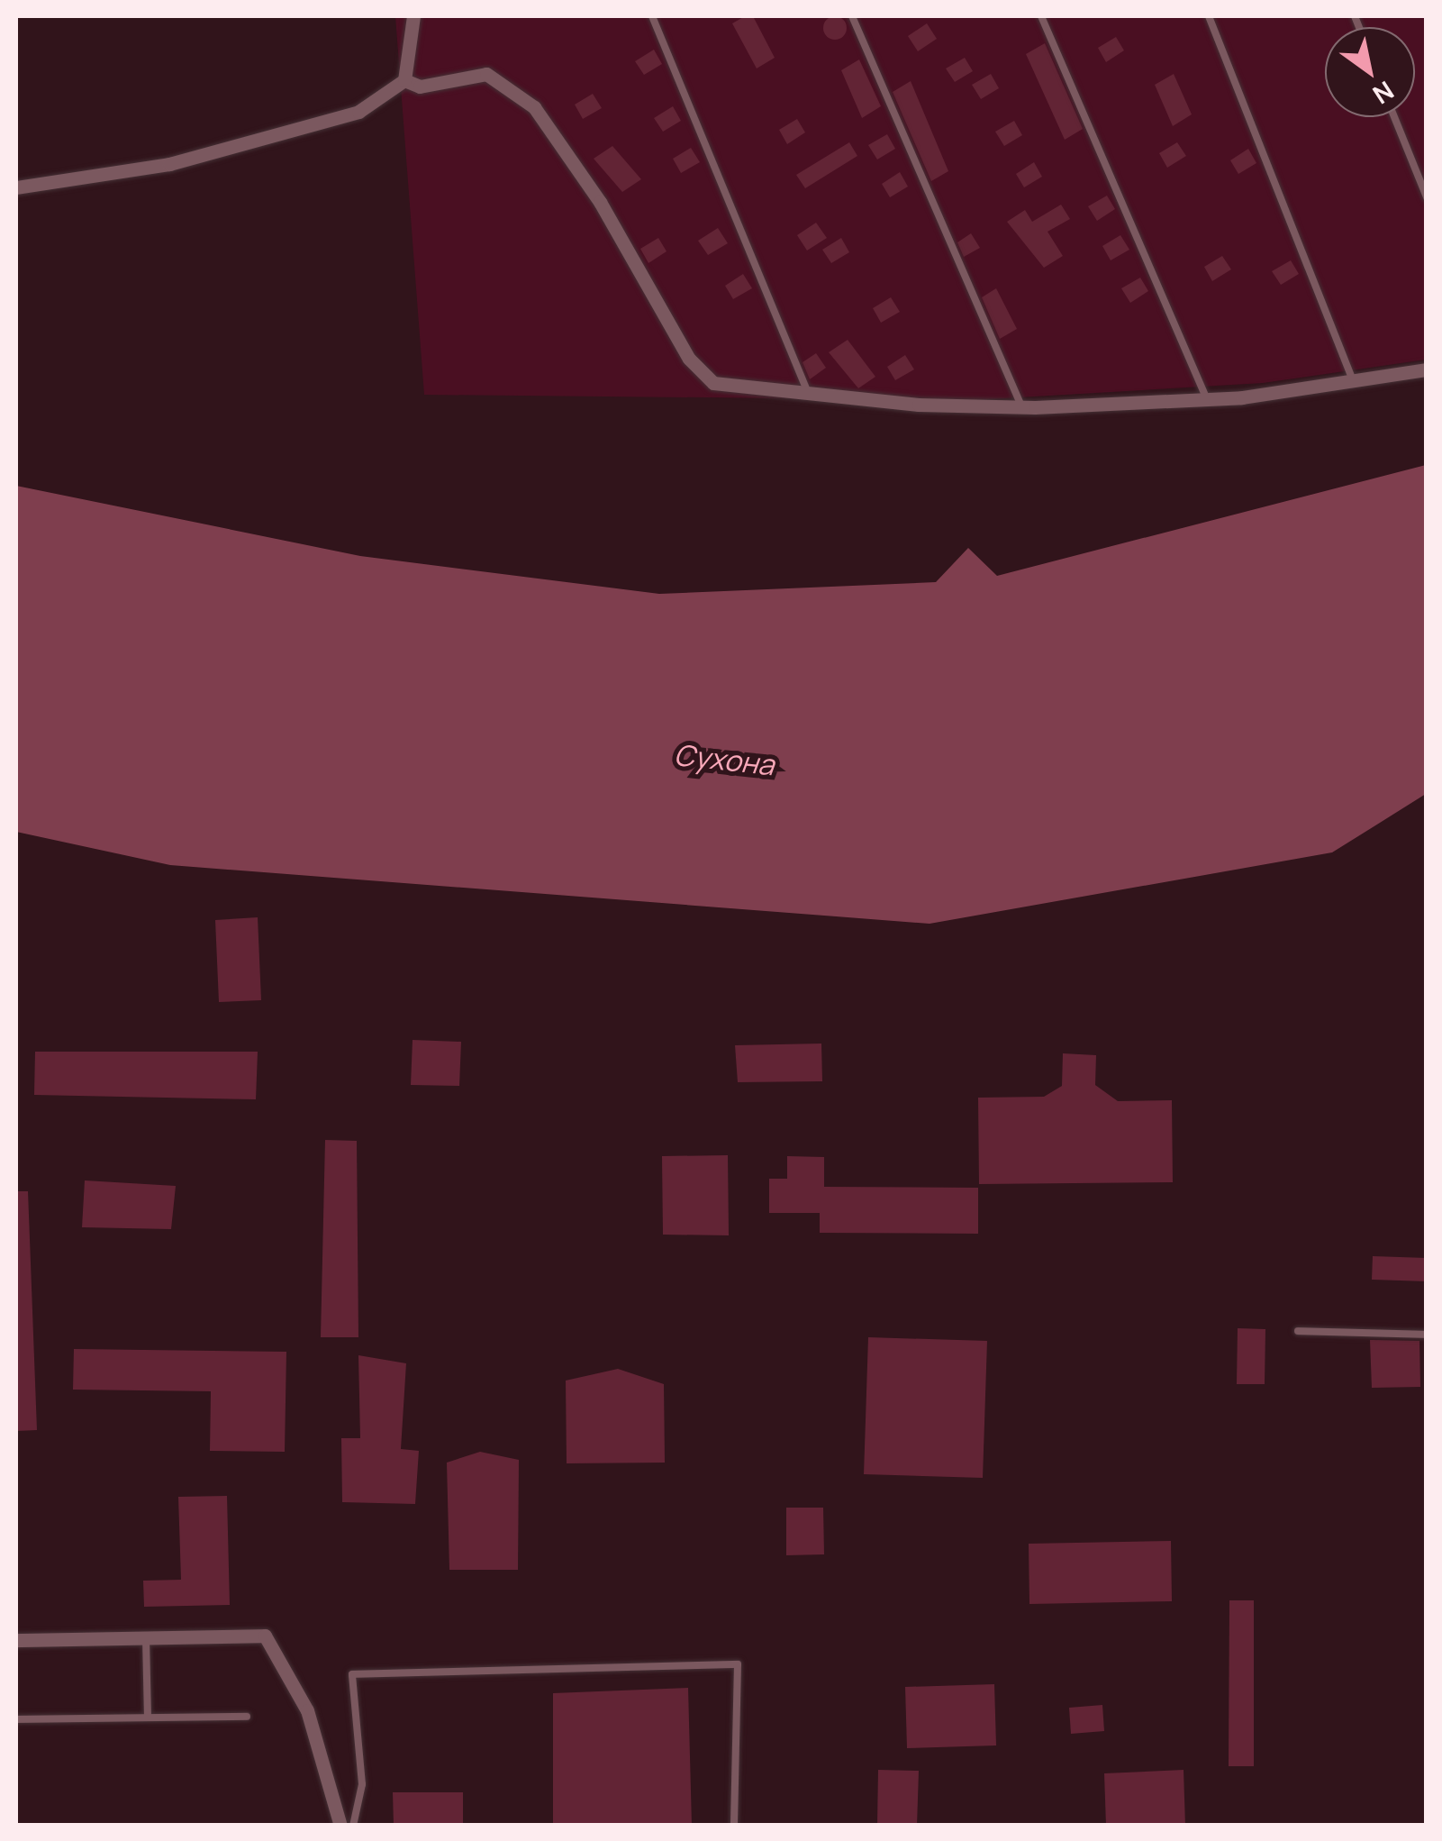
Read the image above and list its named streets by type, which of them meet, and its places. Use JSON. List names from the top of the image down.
{
  "water": ["Сухона"],
  "north": "bottom right"
}
